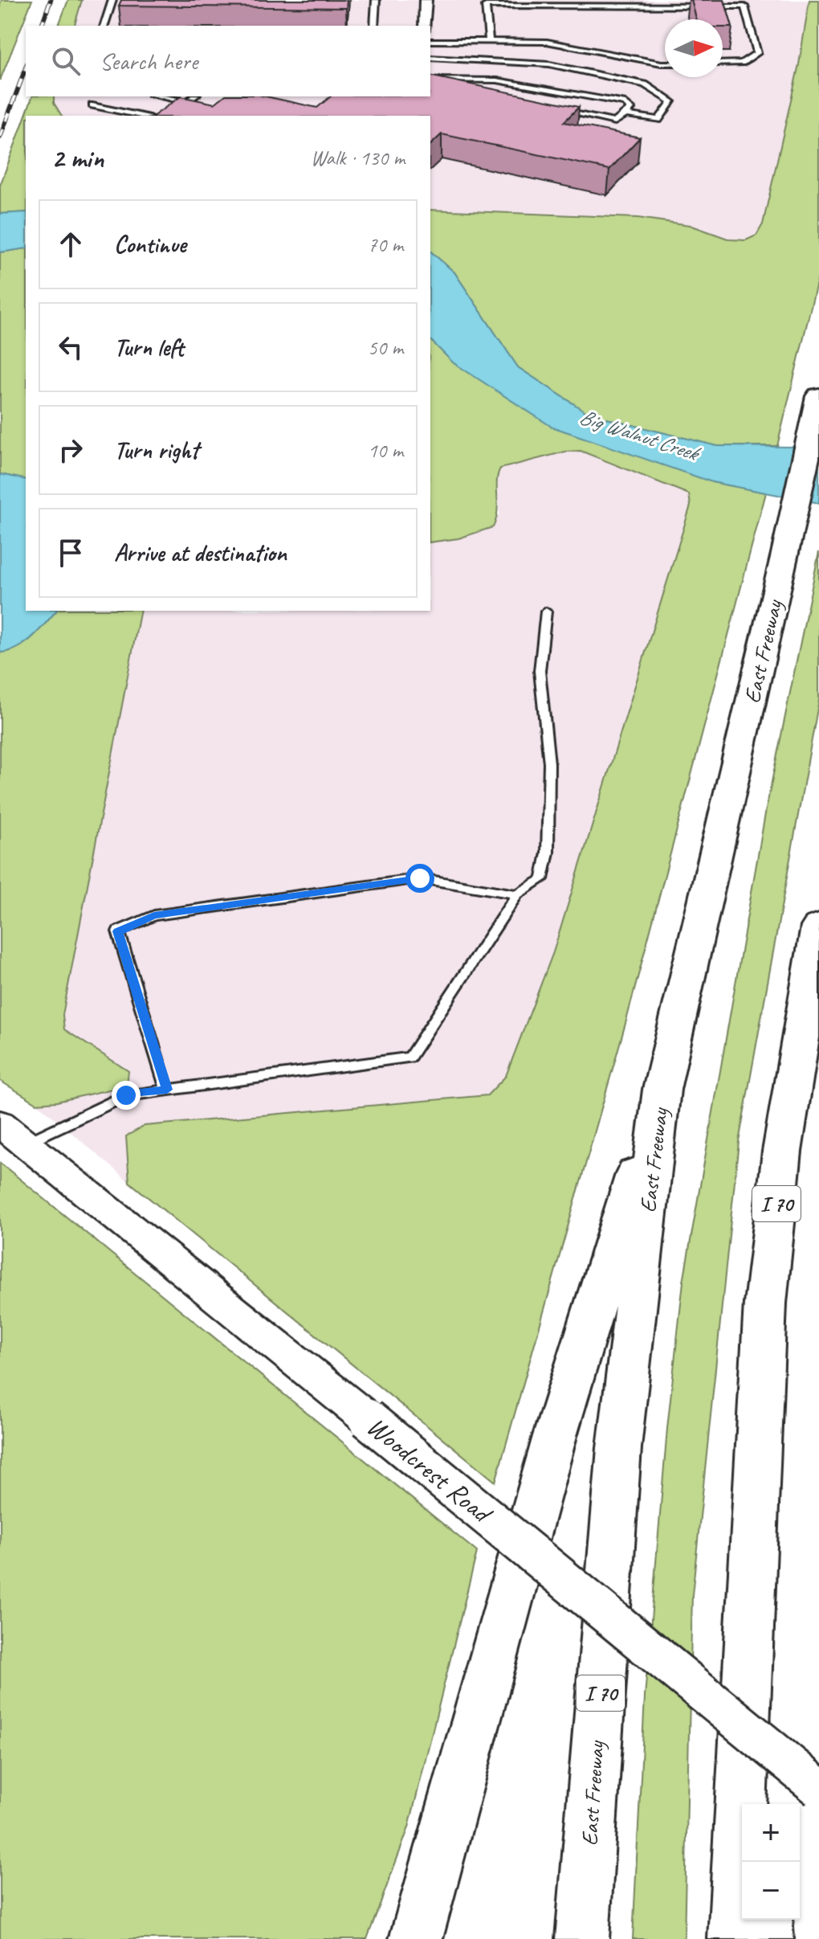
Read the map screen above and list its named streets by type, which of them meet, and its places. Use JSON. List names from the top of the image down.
{
  "streets": {
    "highway": ["East Freeway", "I 70"],
    "street": ["Woodcrest Road"]
  },
  "water": ["Big Walnut Creek"],
  "north": "right",
  "page": {
    "search": "Search here",
    "heading": ["2 min", "Walk · 130 m"],
    "list": [
      ["Continue", "70 m"],
      ["Turn left", "50 m"],
      ["Turn right", "10 m"],
      "Arrive at destination"
    ],
    "map_buttons": ["+", "−"]
  }
}
